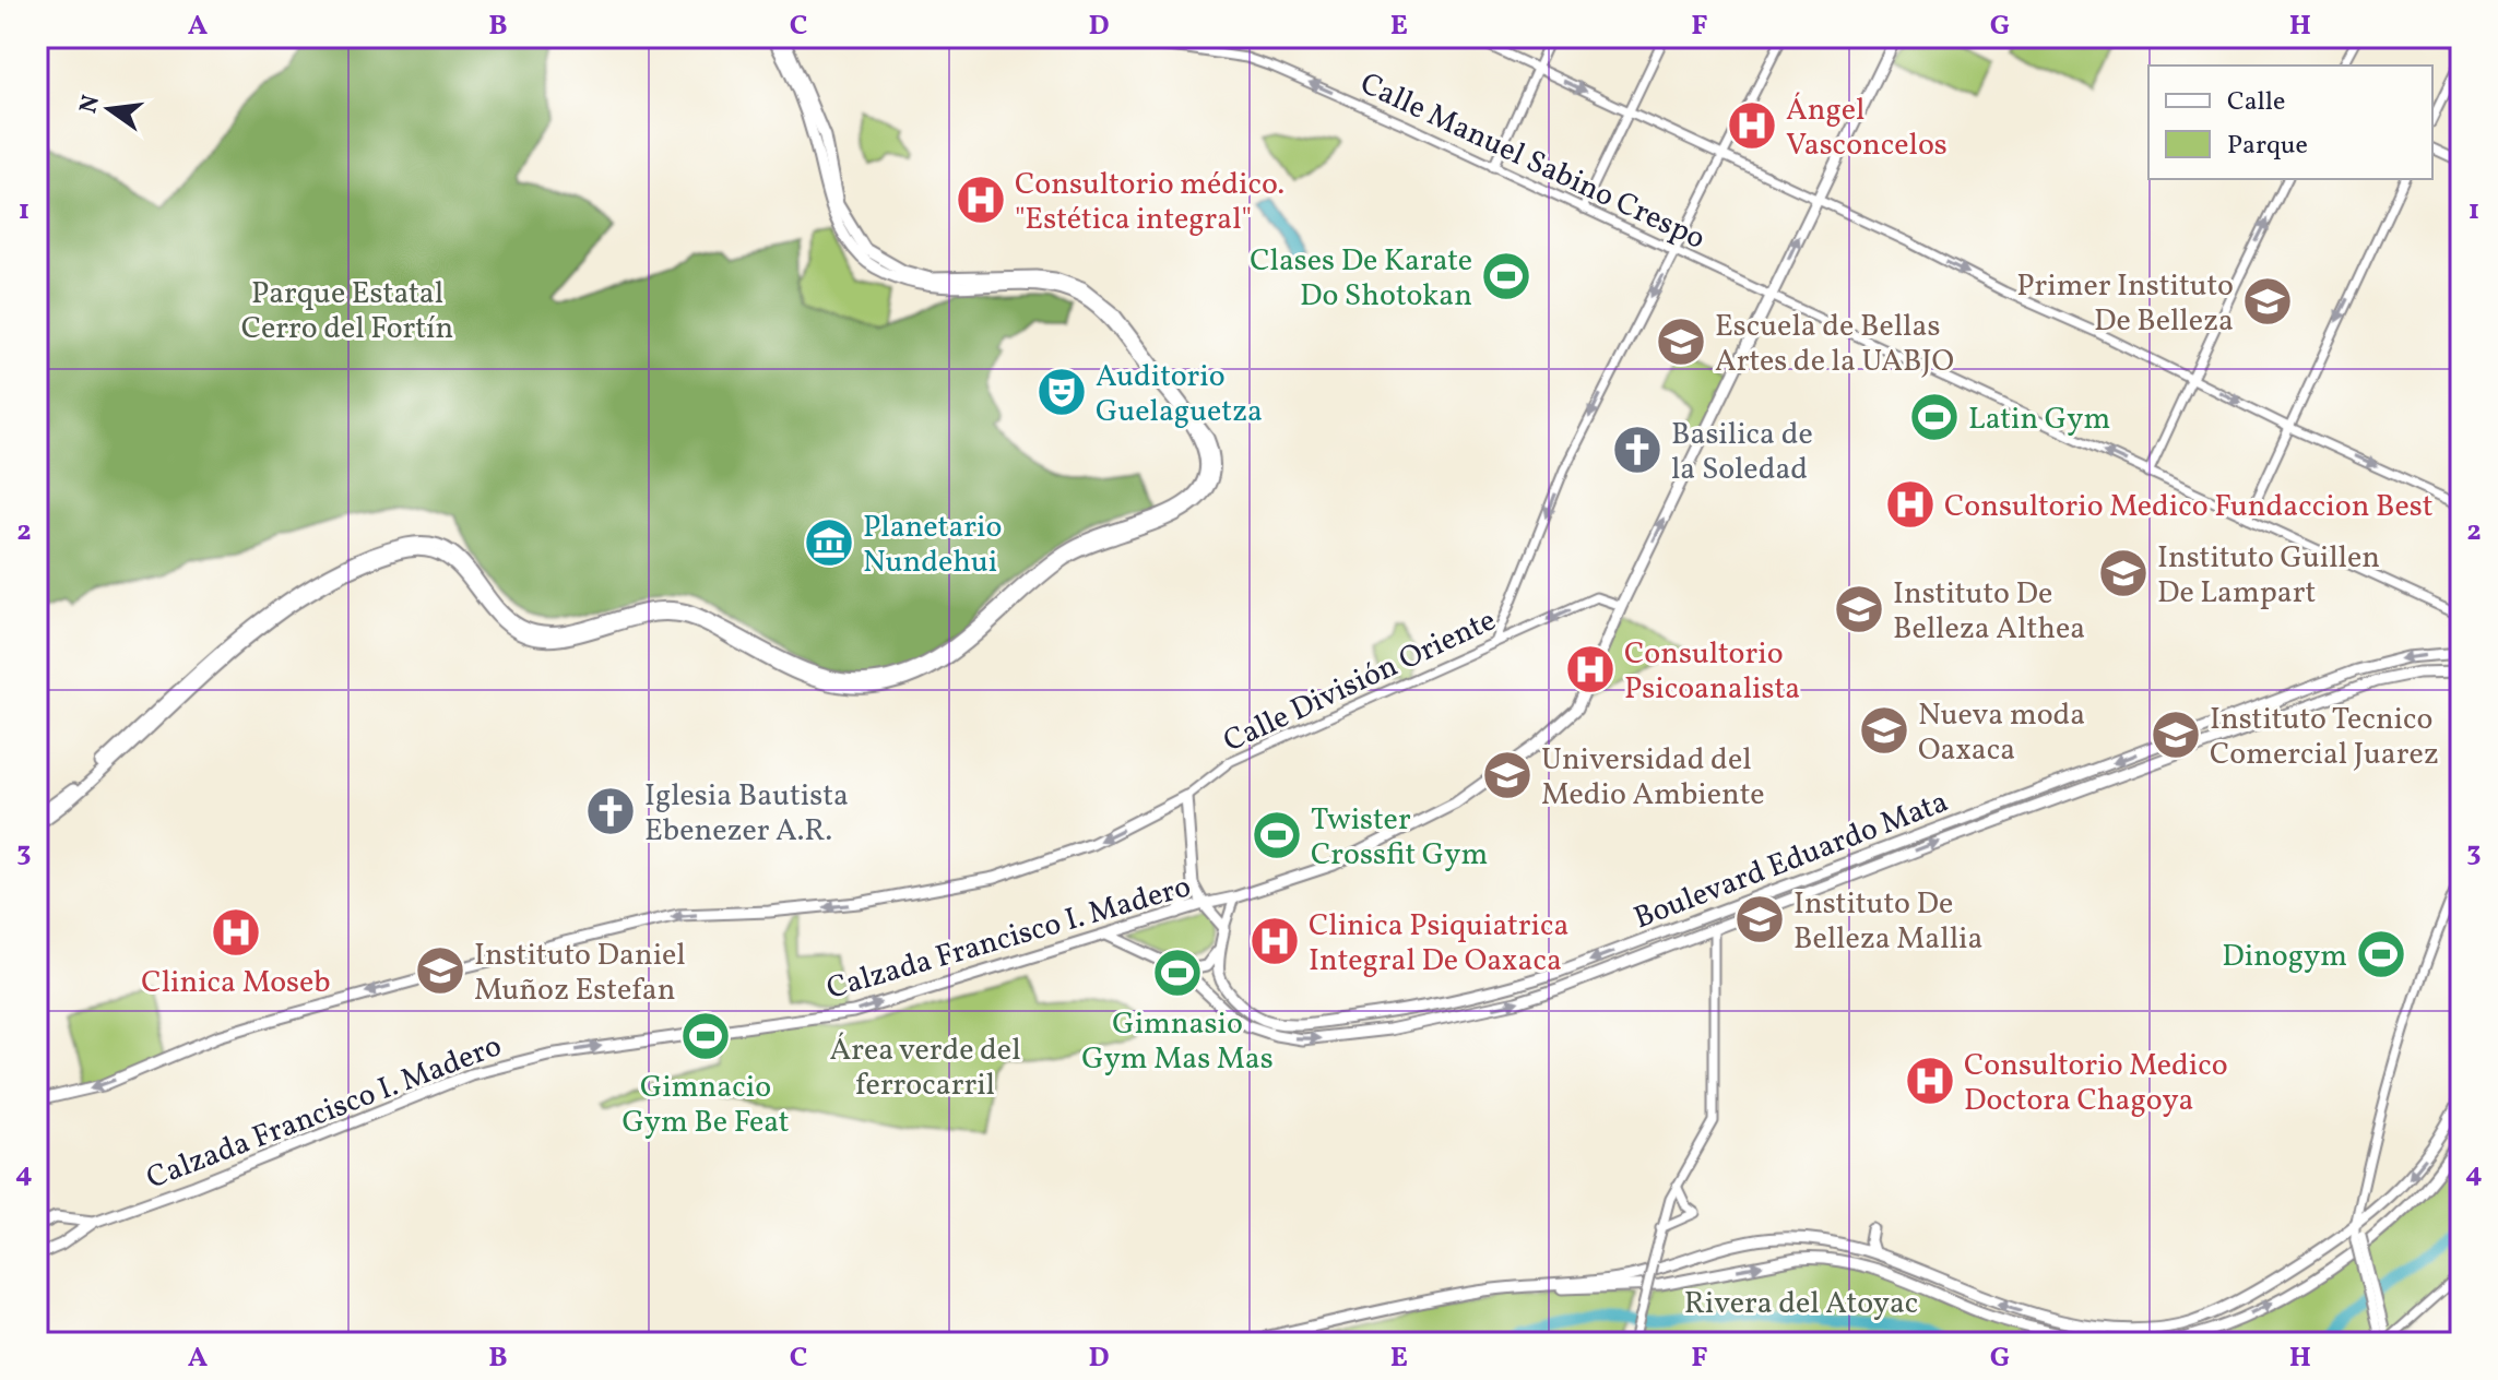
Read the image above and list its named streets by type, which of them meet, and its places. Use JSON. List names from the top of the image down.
{
  "streets": {
    "main road": ["Calle División Oriente", "Boulevard Eduardo Mata", "Calzada Francisco I. Madero"],
    "street": ["Calle Manuel Sabino Crespo"]
  },
  "crossings": [
    ["Calle Manuel Sabino Crespo", "Calzada Francisco I. Madero"],
    ["Calle División Oriente", "Calzada Francisco I. Madero"],
    ["Boulevard Eduardo Mata", "Calzada Francisco I. Madero"]
  ],
  "one_way": ["Calle Manuel Sabino Crespo", "Calle División Oriente", "Calzada Francisco I. Madero"],
  "parks": ["Parque Estatal Cerro del Fortín", "Área verde del ferrocarril", "Rivera del Atoyac"],
  "places": {
    "hospital": [
      "Ángel Vasconcelos",
      "Consultorio médico. \"Estética integral\"",
      "Consultorio Medico Fundaccion Best",
      "Consultorio Psicoanalista",
      "Clinica Moseb",
      "Clinica Psiquiatrica Integral De Oaxaca",
      "Consultorio Medico Doctora Chagoya"
    ],
    "sports": [
      "Clases De Karate Do Shotokan",
      "Latin Gym",
      "Twister Crossfit Gym",
      "Dinogym",
      "Gimnasio Gym Mas Mas",
      "Gimnacio Gym Be Feat"
    ],
    "school or university": [
      "Primer Instituto De Belleza",
      "Escuela de Bellas Artes de la UABJO",
      "Instituto Guillen De Lampart",
      "Instituto De Belleza Althea",
      "Nueva moda Oaxaca",
      "Instituto Tecnico Comercial Juarez",
      "Universidad del Medio Ambiente",
      "Instituto De Belleza Mallia",
      "Instituto Daniel Muñoz Estefan"
    ],
    "theatre": ["Auditorio Guelaguetza"],
    "church": ["Basilica de la Soledad", "Iglesia Bautista Ebenezer A.R."],
    "museum": ["Planetario Nundehui"]
  },
  "legend": ["Calle", "Parque"],
  "north": "left",
  "grid": {
    "columns": [
      "A",
      "B",
      "C",
      "D",
      "E",
      "F",
      "G",
      "H"
    ],
    "rows": [
      "1",
      "2",
      "3",
      "4"
    ]
  }
}
